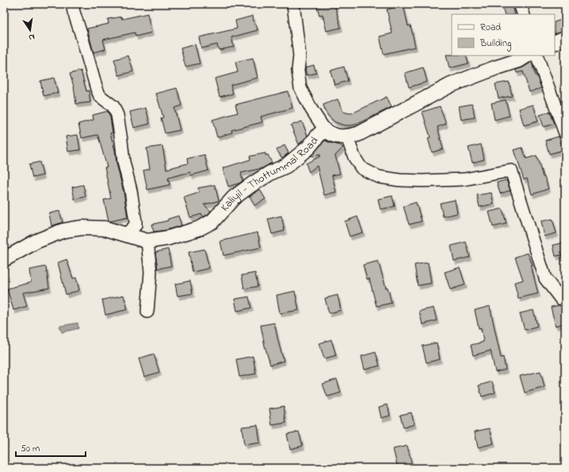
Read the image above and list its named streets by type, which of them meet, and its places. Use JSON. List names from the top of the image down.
{
  "streets": {
    "main road": ["Kaliyil - Thottummal Road"]
  },
  "legend": ["Road", "Building"],
  "scale_bar": "50 m",
  "north": "bottom"
}
